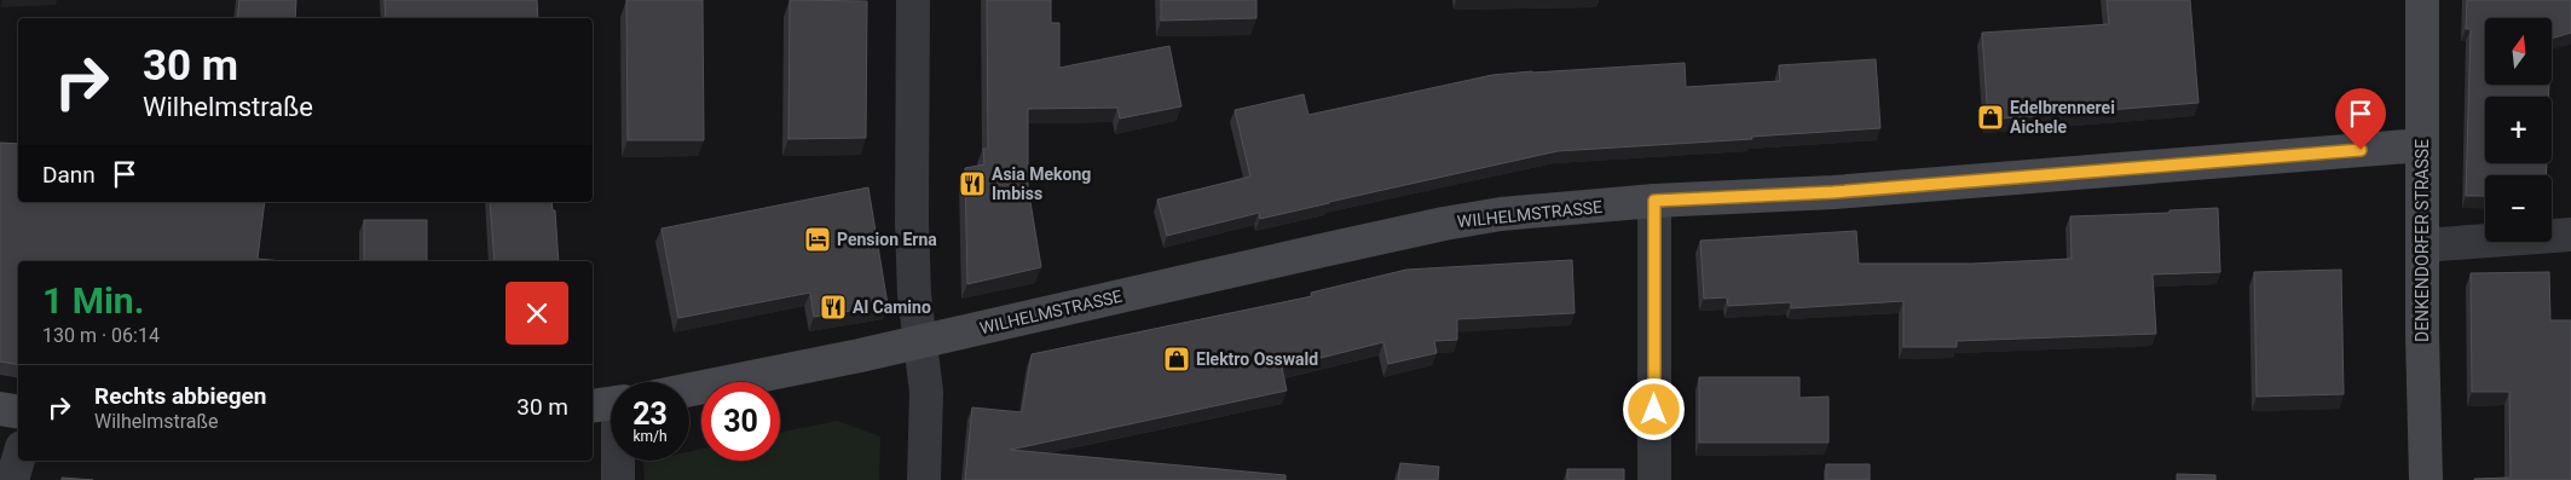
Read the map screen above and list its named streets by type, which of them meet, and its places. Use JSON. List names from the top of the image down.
{
  "streets": {
    "street": ["WILHELMSTRASSE", "DENKENDORFER STRASSE"]
  },
  "crossings": [
    ["WILHELMSTRASSE", "DENKENDORFER STRASSE"]
  ],
  "places": {
    "shop": ["Edelbrennerei Aichele", "Elektro Osswald"],
    "restaurant": ["Asia Mekong Imbiss", "Al Camino"],
    "hotel": ["Pension Erna"]
  },
  "north": "top",
  "page": {
    "map_buttons": ["+", "−"],
    "turn": ["30 m", "Wilhelmstraße"],
    "then": "Dann",
    "heading": ["1 Min.", "130 m · 06:14"],
    "list": [
      {
        "name": "Rechts abbiegen",
        "note": "Wilhelmstraße",
        "value": "30 m"
      }
    ],
    "speed": "23 km/h",
    "limit": "30"
  }
}
